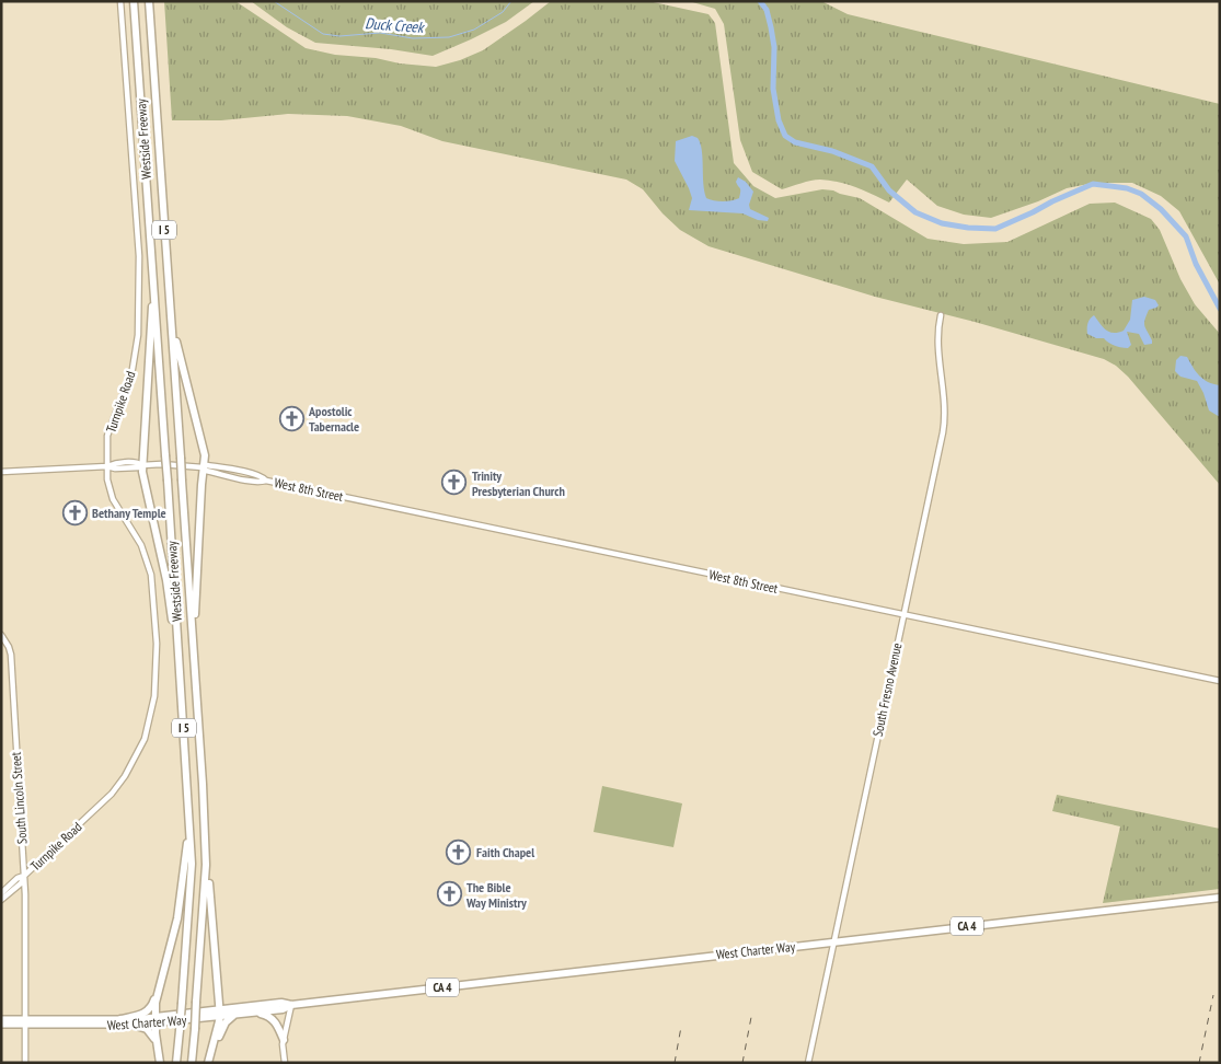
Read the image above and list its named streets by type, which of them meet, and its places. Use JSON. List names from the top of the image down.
{
  "streets": {
    "highway": [
      "Westside Freeway",
      "I 5",
      "CA 4",
      "West Charter Way"
    ],
    "street": [
      "Turnpike Road",
      "West 8th Street",
      "South Fresno Avenue",
      "South Lincoln Street"
    ]
  },
  "crossings": [
    ["Turnpike Road", "West 8th Street"],
    ["Turnpike Road", "South Lincoln Street"],
    ["West 8th Street", "South Fresno Avenue"],
    ["South Fresno Avenue", "West Charter Way"],
    ["South Lincoln Street", "West Charter Way"]
  ],
  "water": ["Duck Creek"],
  "places": {
    "church": [
      "Apostolic Tabernacle",
      "Trinity Presbyterian Church",
      "Bethany Temple",
      "Faith Chapel",
      "The Bible Way Ministry"
    ]
  }
}
